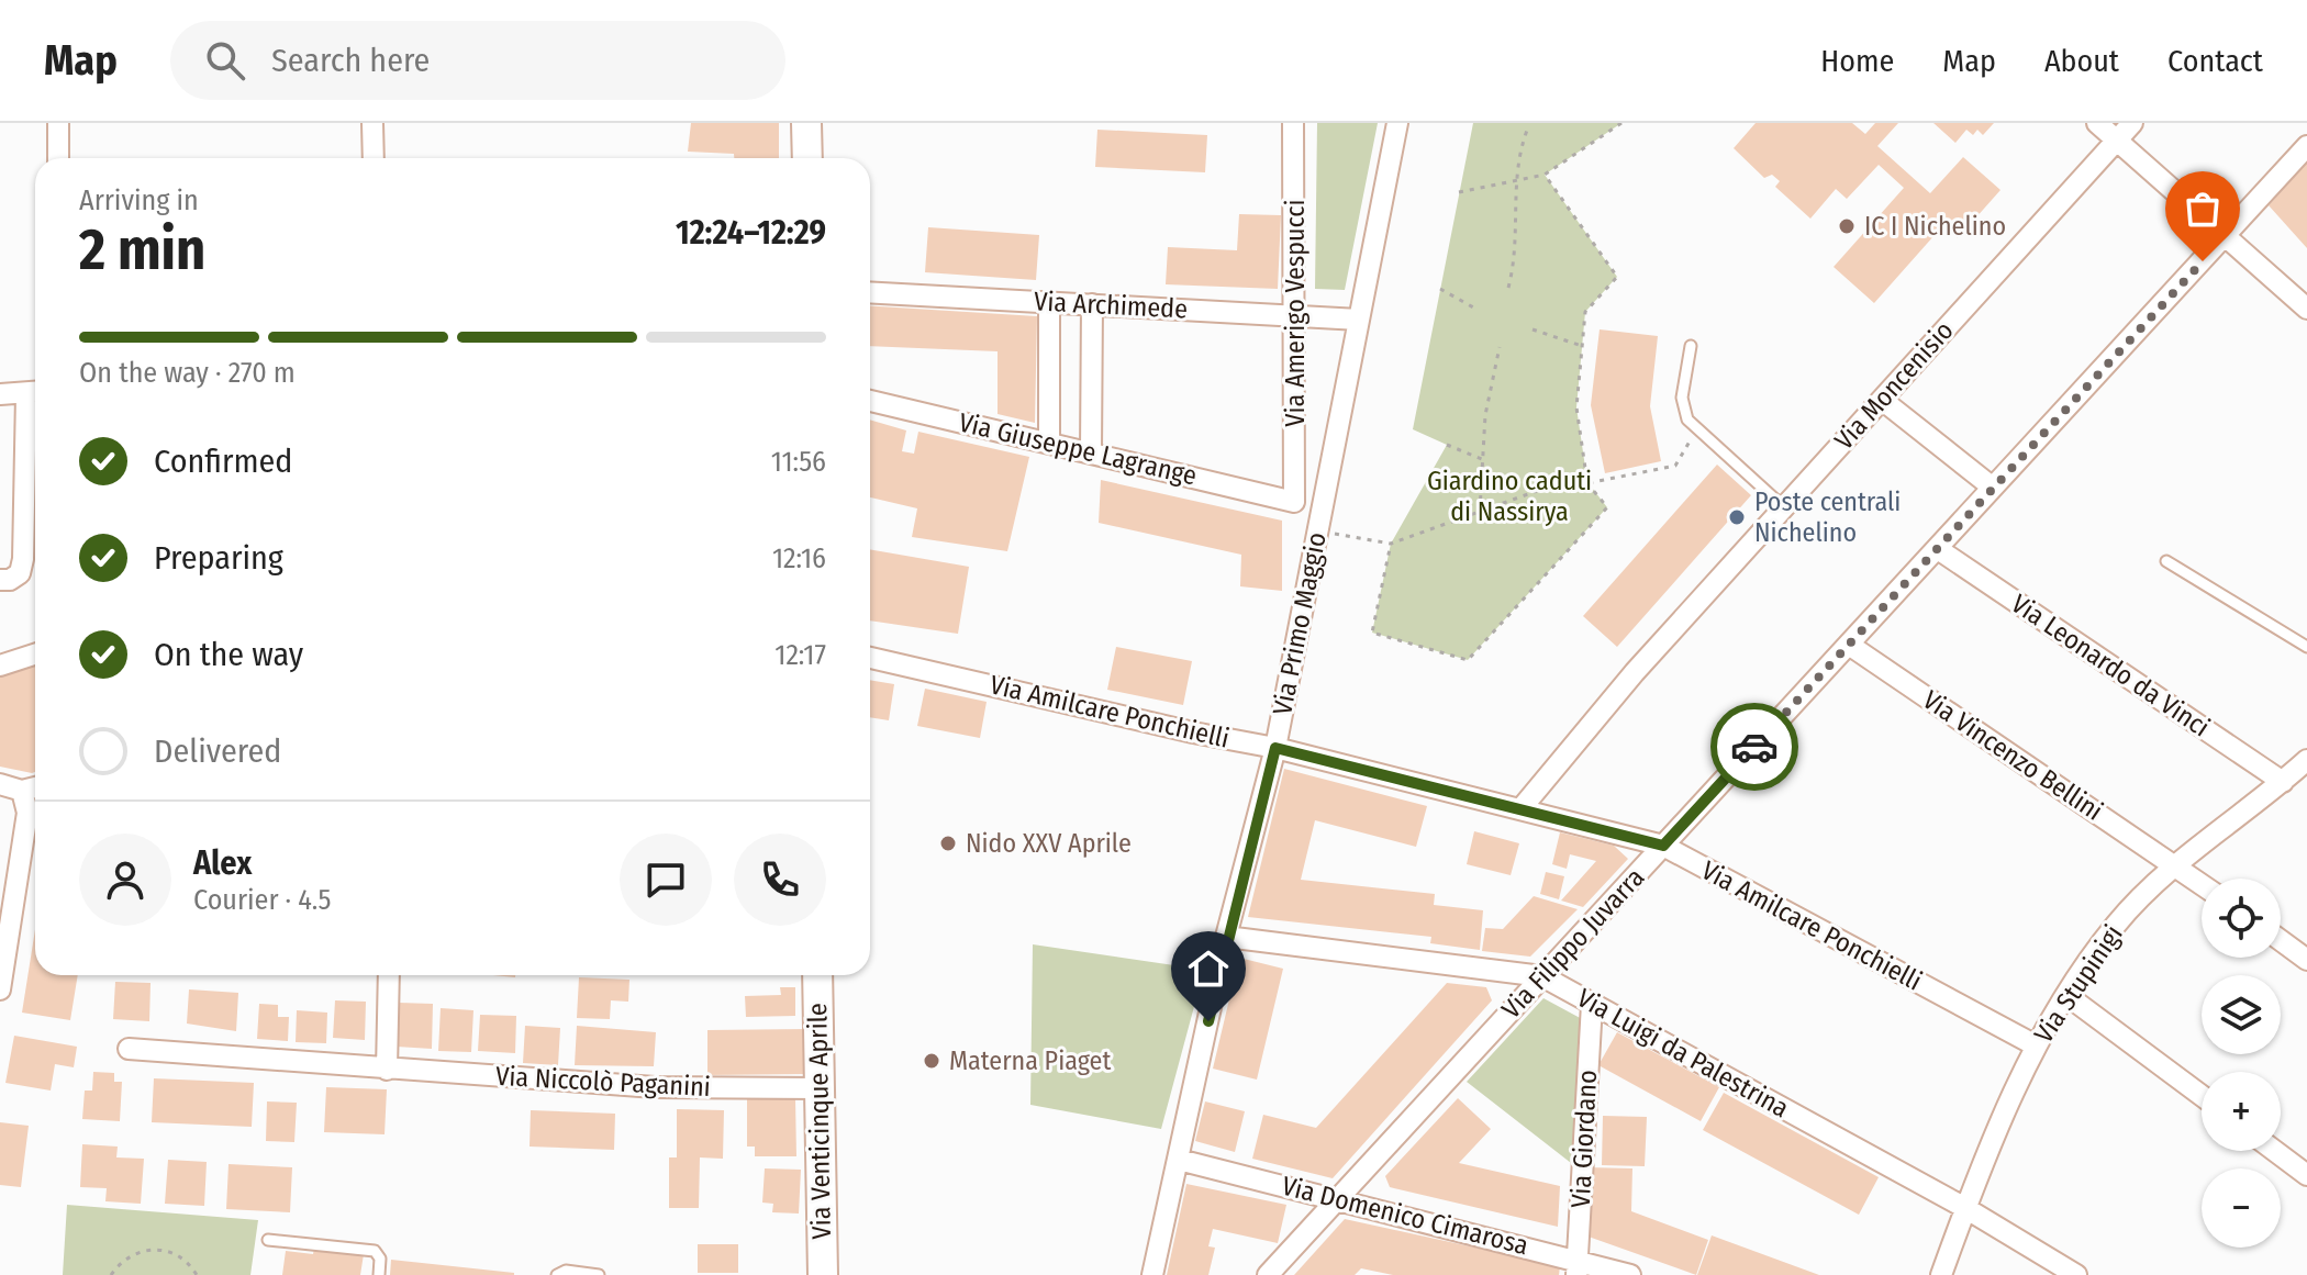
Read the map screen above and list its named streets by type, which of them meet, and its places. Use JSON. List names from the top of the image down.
{
  "streets": {
    "street": [
      "Via Archimede",
      "Via Amerigo Vespucci",
      "Via Moncenisio",
      "Via Giuseppe Lagrange",
      "Via Primo Maggio",
      "Via Leonardo da Vinci",
      "Via Amilcare Ponchielli",
      "Via Vincenzo Bellini",
      "Via Filippo Juvarra",
      "Via Stupinigi",
      "Via Luigi da Palestrina",
      "Via Niccolò Paganini",
      "Via Venticinque Aprile",
      "Via Giordano",
      "Via Domenico Cimarosa"
    ]
  },
  "crossings": [
    ["Via Archimede", "Via Amerigo Vespucci"],
    ["Via Archimede", "Via Primo Maggio"],
    ["Via Amerigo Vespucci", "Via Giuseppe Lagrange"],
    ["Via Moncenisio", "Via Amilcare Ponchielli"],
    ["Via Primo Maggio", "Via Amilcare Ponchielli"],
    ["Via Primo Maggio", "Via Luigi da Palestrina"],
    ["Via Primo Maggio", "Via Domenico Cimarosa"],
    ["Via Leonardo da Vinci", "Via Filippo Juvarra"],
    ["Via Leonardo da Vinci", "Via Stupinigi"],
    ["Via Amilcare Ponchielli", "Via Filippo Juvarra"],
    ["Via Amilcare Ponchielli", "Via Stupinigi"],
    ["Via Vincenzo Bellini", "Via Filippo Juvarra"],
    ["Via Vincenzo Bellini", "Via Stupinigi"],
    ["Via Filippo Juvarra", "Via Luigi da Palestrina"],
    ["Via Filippo Juvarra", "Via Domenico Cimarosa"],
    ["Via Stupinigi", "Via Luigi da Palestrina"],
    ["Via Luigi da Palestrina", "Via Giordano"],
    ["Via Niccolò Paganini", "Via Venticinque Aprile"],
    ["Via Giordano", "Via Domenico Cimarosa"]
  ],
  "parks": ["Giardino caduti di Nassirya"],
  "places": [
    "IC I Nichelino",
    "Poste centrali Nichelino",
    "Nido XXV Aprile",
    "Materna Piaget"
  ],
  "page": {
    "header": "Map",
    "search": "Search here",
    "nav": [
      "Home",
      "Map",
      "About",
      "Contact"
    ],
    "heading": ["2 min", "Arriving in", "12:24–12:29"],
    "panel": ["Alex", "Courier · 4.5"],
    "bar": "On the way · 270 m",
    "list": [
      ["Confirmed", "11:56"],
      ["Preparing", "12:16"],
      ["On the way", "12:17"],
      "Delivered"
    ],
    "map_buttons": ["+", "−"]
  }
}
